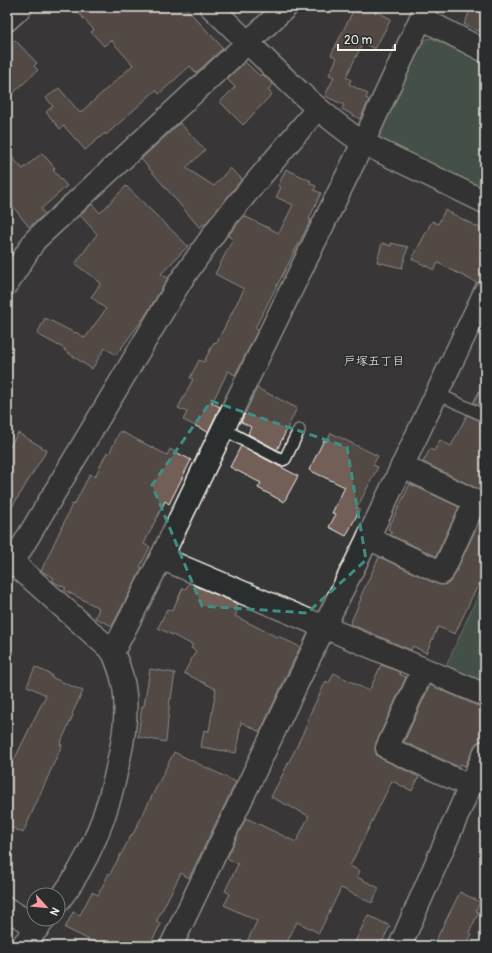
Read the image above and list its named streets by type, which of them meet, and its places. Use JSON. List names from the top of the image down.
{
  "districts": ["戸塚五丁目"],
  "scale_bar": "20 m",
  "north": "bottom right"
}
